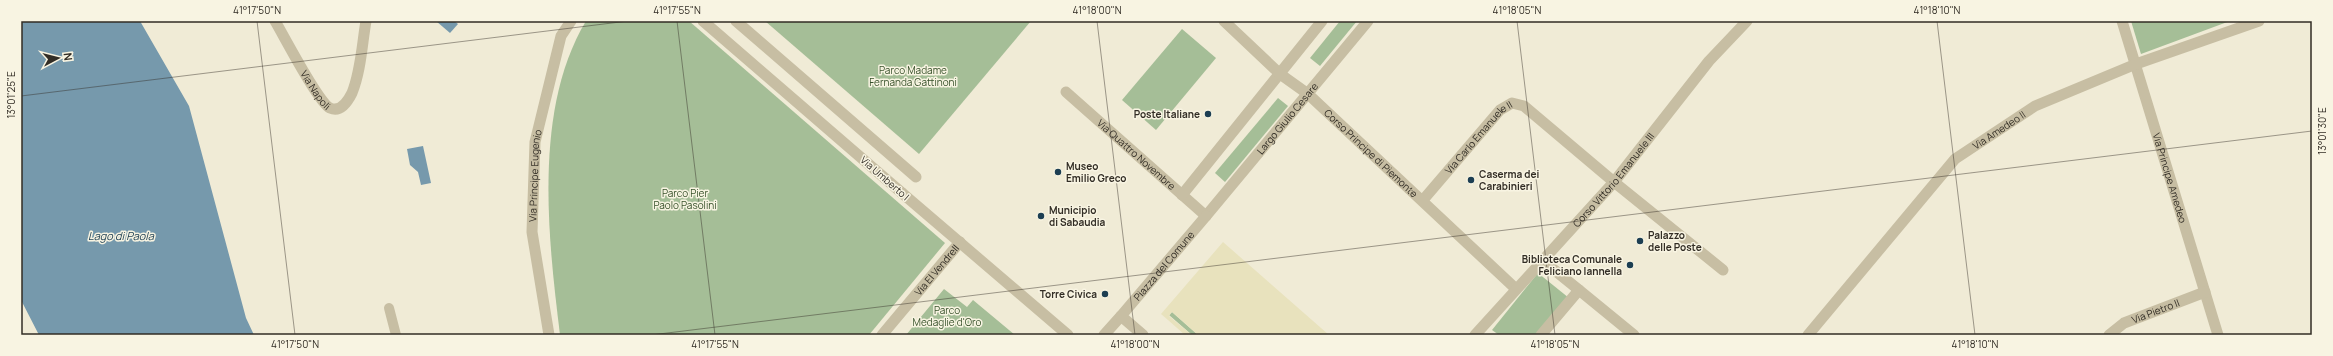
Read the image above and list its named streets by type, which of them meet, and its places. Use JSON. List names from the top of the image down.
{
  "streets": {
    "street": [
      "Via Napoli",
      "Largo Giulio Cesare",
      "Via Amedeo II",
      "Via Carlo Emanuele II",
      "Corso Principe di Piemonte",
      "Via Quattro Novembre",
      "Via Principe Eugenio",
      "Via Umberto I",
      "Via Principe Amedeo",
      "Corso Vittorio Emanuele III",
      "Piazza del Comune",
      "Via El Vendrell",
      "Via Pietro II"
    ]
  },
  "crossings": [
    ["Largo Giulio Cesare", "Corso Principe di Piemonte"],
    ["Largo Giulio Cesare", "Via Quattro Novembre"],
    ["Largo Giulio Cesare", "Piazza del Comune"],
    ["Via Amedeo II", "Via Principe Amedeo"],
    ["Via Carlo Emanuele II", "Corso Principe di Piemonte"],
    ["Via Carlo Emanuele II", "Corso Vittorio Emanuele III"],
    ["Corso Principe di Piemonte", "Corso Vittorio Emanuele III"],
    ["Via Quattro Novembre", "Piazza del Comune"],
    ["Via Umberto I", "Via El Vendrell"],
    ["Via Principe Amedeo", "Via Pietro II"]
  ],
  "water": ["Lago di Paola"],
  "parks": ["Parco Madame Fernanda Gattinoni", "Parco Pier Paolo Pasolini", "Parco Medaglie d'Oro"],
  "places": [
    "Poste Italiane",
    "Museo Emilio Greco",
    "Caserma dei Carabinieri",
    "Municipio di Sabaudia",
    "Palazzo delle Poste",
    "Biblioteca Comunale Feliciano Iannella",
    "Torre Civica"
  ],
  "north": "right",
  "coordinates": [
    "41°17'50\"N",
    "41°17'55\"N",
    "41°18'00\"N",
    "41°18'05\"N",
    "41°18'10\"N",
    "13°01'25\"E",
    "13°01'30\"E"
  ]
}
